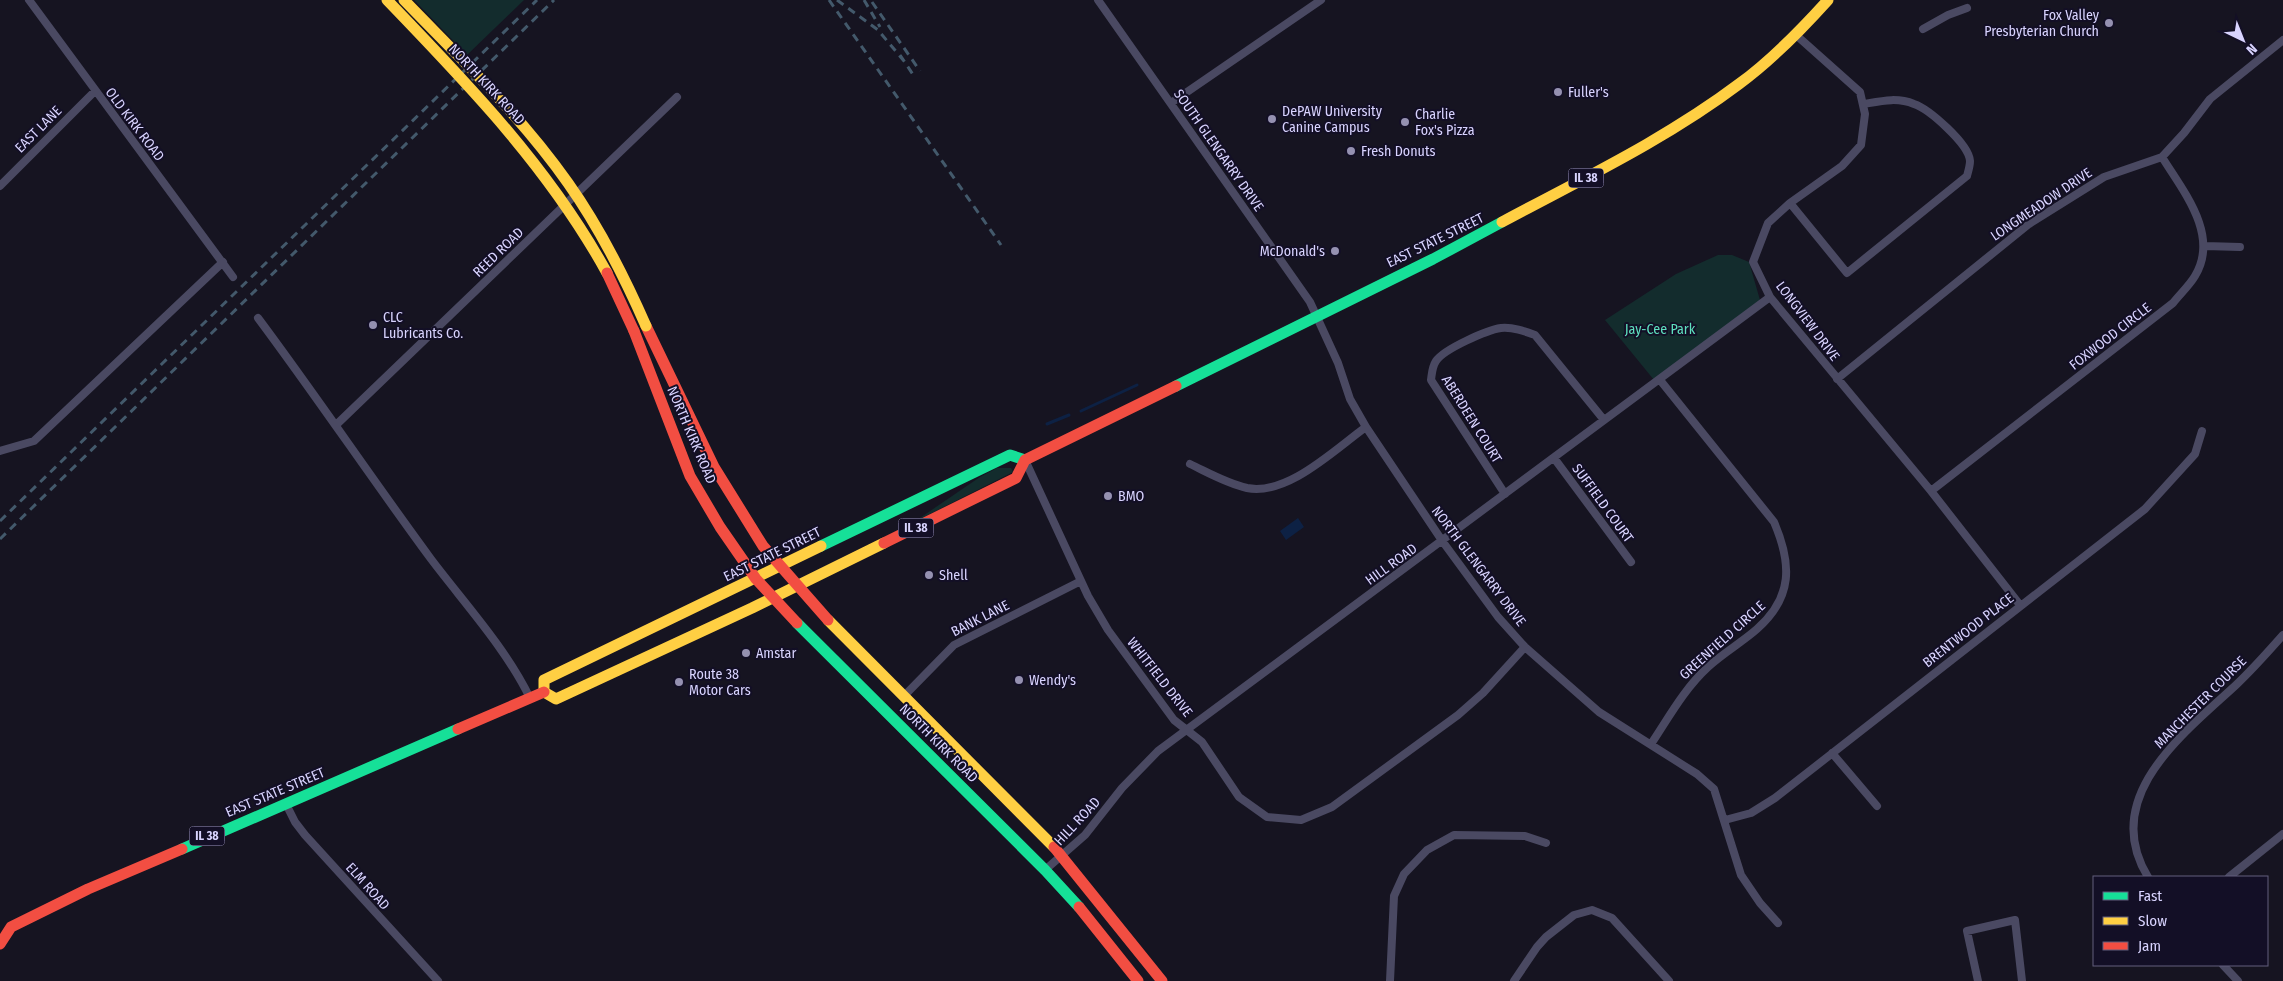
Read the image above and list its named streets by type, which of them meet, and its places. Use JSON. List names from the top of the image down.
{
  "streets": {
    "main road": ["NORTH KIRK ROAD", "IL 38", "EAST STATE STREET"],
    "street": [
      "OLD KIRK ROAD",
      "EAST LANE",
      "SOUTH GLENGARRY DRIVE",
      "LONGMEADOW DRIVE",
      "REED ROAD",
      "LONGVIEW DRIVE",
      "FOXWOOD CIRCLE",
      "ABERDEEN COURT",
      "SUFFIELD COURT",
      "HILL ROAD",
      "NORTH GLENGARRY DRIVE",
      "BANK LANE",
      "BRENTWOOD PLACE",
      "GREENFIELD CIRCLE",
      "WHITFIELD DRIVE",
      "MANCHESTER COURSE",
      "ELM ROAD"
    ]
  },
  "crossings": [
    ["NORTH KIRK ROAD", "EAST STATE STREET"],
    ["NORTH KIRK ROAD", "HILL ROAD"],
    ["NORTH KIRK ROAD", "BANK LANE"],
    ["OLD KIRK ROAD", "EAST LANE"],
    ["SOUTH GLENGARRY DRIVE", "EAST STATE STREET"],
    ["SOUTH GLENGARRY DRIVE", "NORTH GLENGARRY DRIVE"],
    ["LONGMEADOW DRIVE", "LONGVIEW DRIVE"],
    ["EAST STATE STREET", "NORTH GLENGARRY DRIVE"],
    ["EAST STATE STREET", "WHITFIELD DRIVE"],
    ["EAST STATE STREET", "ELM ROAD"],
    ["LONGVIEW DRIVE", "FOXWOOD CIRCLE"],
    ["LONGVIEW DRIVE", "HILL ROAD"],
    ["LONGVIEW DRIVE", "BRENTWOOD PLACE"],
    ["ABERDEEN COURT", "HILL ROAD"],
    ["SUFFIELD COURT", "HILL ROAD"],
    ["HILL ROAD", "NORTH GLENGARRY DRIVE"],
    ["HILL ROAD", "GREENFIELD CIRCLE"],
    ["HILL ROAD", "WHITFIELD DRIVE"],
    ["NORTH GLENGARRY DRIVE", "BRENTWOOD PLACE"],
    ["NORTH GLENGARRY DRIVE", "GREENFIELD CIRCLE"],
    ["NORTH GLENGARRY DRIVE", "WHITFIELD DRIVE"],
    ["BANK LANE", "WHITFIELD DRIVE"]
  ],
  "parks": ["Jay-Cee Park"],
  "places": [
    "Fox Valley Presbyterian Church",
    "Fuller's",
    "DePAW University Canine Campus",
    "Charlie Fox's Pizza",
    "Fresh Donuts",
    "McDonald's",
    "CLC Lubricants Co.",
    "BMO",
    "Shell",
    "Amstar",
    "Wendy's",
    "Route 38 Motor Cars"
  ],
  "legend": ["Fast", "Slow", "Jam"],
  "north": "bottom right"
}
